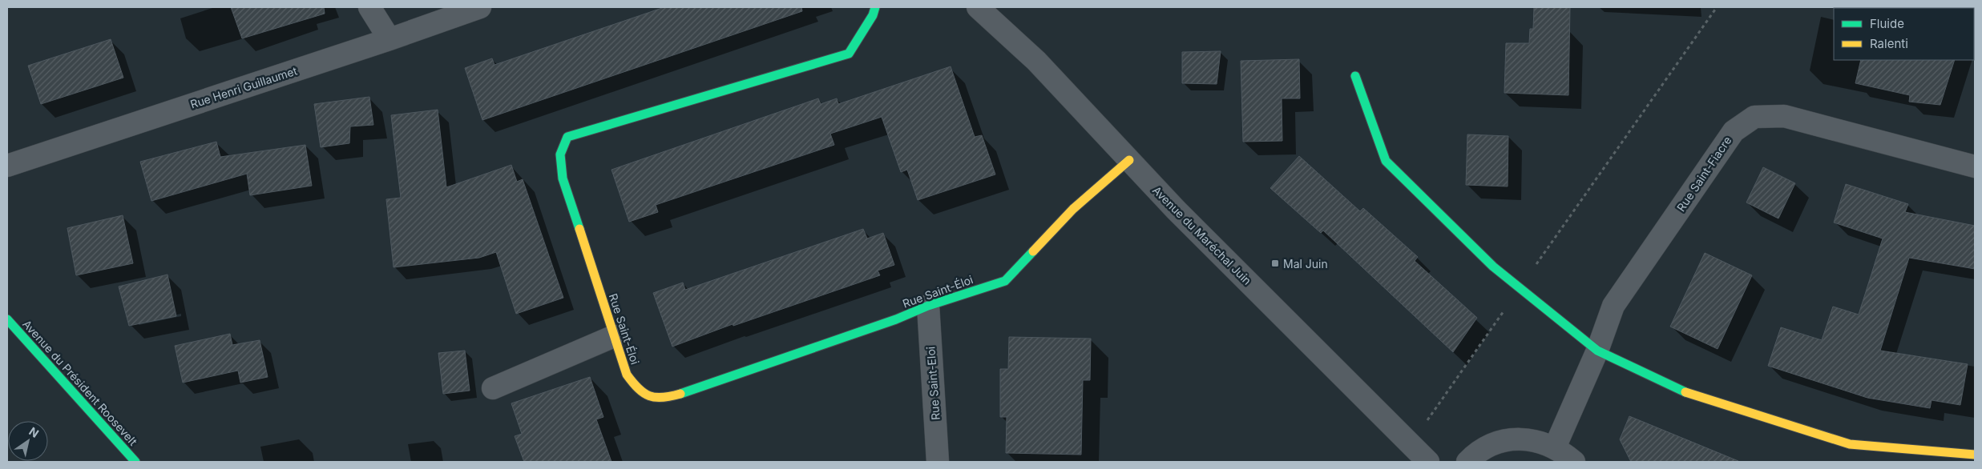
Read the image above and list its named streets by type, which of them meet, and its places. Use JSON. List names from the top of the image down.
{
  "streets": {
    "street": [
      "Rue Henri Guillaumet",
      "Rue Saint-Fiacre",
      "Avenue du Maréchal Juin",
      "Rue Saint-Éloi",
      "Avenue du Président Roosevelt",
      "Rue Saint-Eloi"
    ]
  },
  "crossings": [
    ["Avenue du Maréchal Juin", "Rue Saint-Éloi"],
    ["Rue Saint-Éloi", "Rue Saint-Eloi"]
  ],
  "places": {
    "transit": ["Mal Juin"]
  },
  "legend": ["Fluide", "Ralenti"],
  "north": "top right"
}
